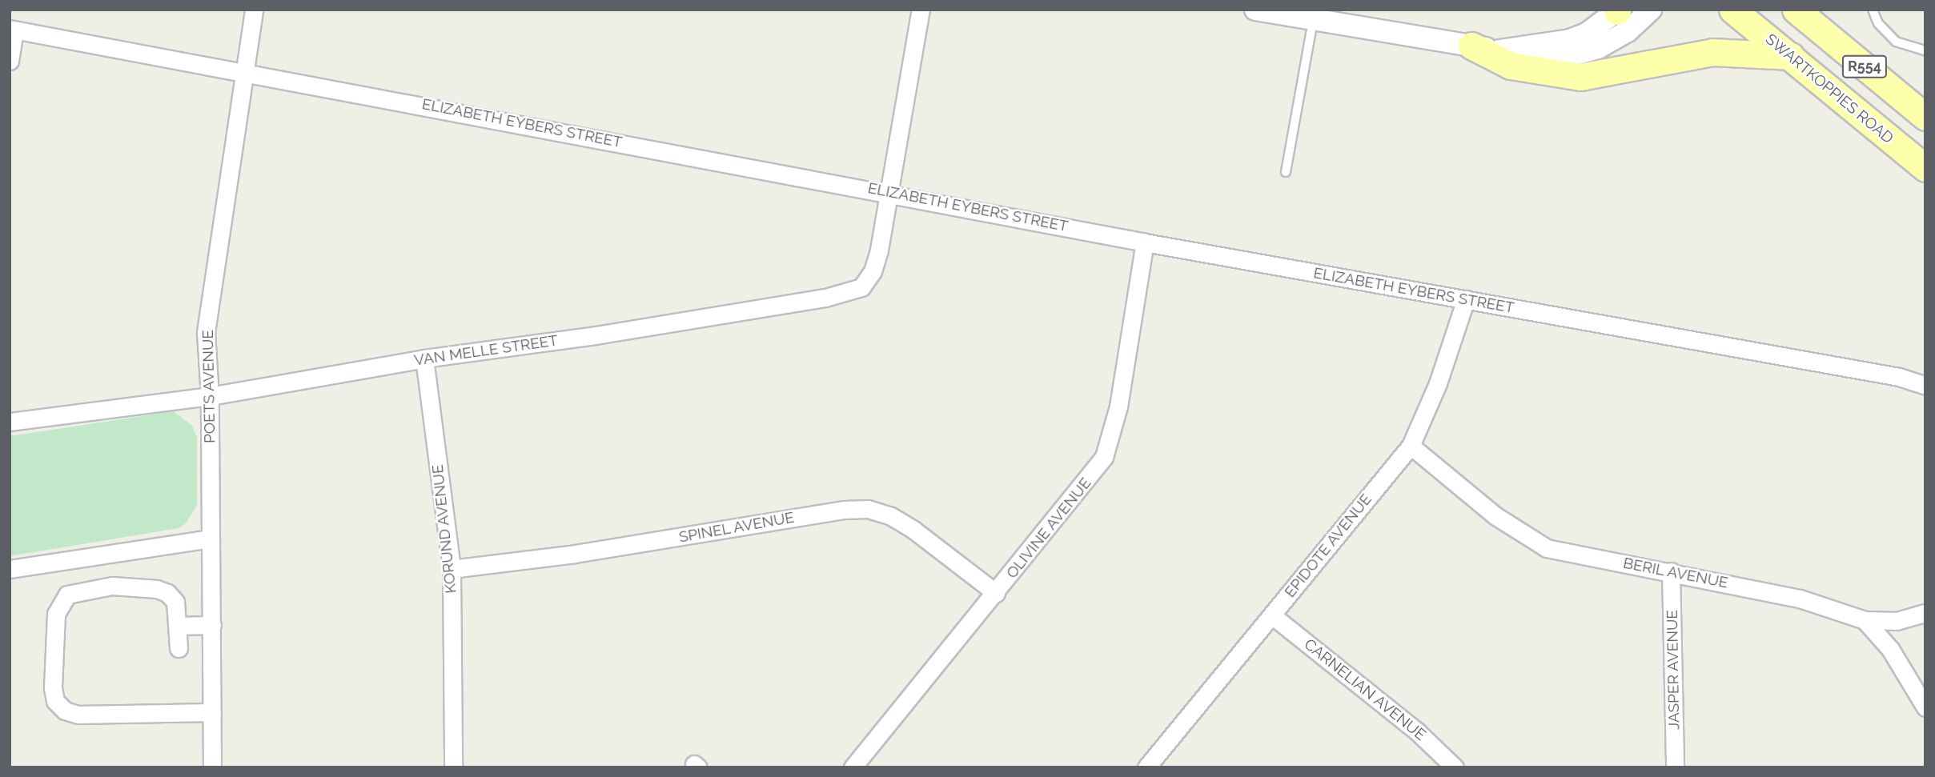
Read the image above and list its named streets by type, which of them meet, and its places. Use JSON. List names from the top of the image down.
{
  "streets": {
    "main road": ["R554", "SWARTKOPPIES ROAD"],
    "street": [
      "ELIZABETH EYBERS STREET",
      "VAN MELLE STREET",
      "POETS AVENUE",
      "SPINEL AVENUE",
      "OLIVINE AVENUE",
      "KORUND AVENUE",
      "EPIDOTE AVENUE",
      "BERIL AVENUE",
      "JASPER AVENUE",
      "CARNELIAN AVENUE"
    ]
  },
  "crossings": [
    ["ELIZABETH EYBERS STREET", "VAN MELLE STREET"],
    ["ELIZABETH EYBERS STREET", "POETS AVENUE"],
    ["ELIZABETH EYBERS STREET", "OLIVINE AVENUE"],
    ["ELIZABETH EYBERS STREET", "EPIDOTE AVENUE"],
    ["VAN MELLE STREET", "POETS AVENUE"],
    ["VAN MELLE STREET", "KORUND AVENUE"],
    ["SPINEL AVENUE", "OLIVINE AVENUE"],
    ["SPINEL AVENUE", "KORUND AVENUE"],
    ["EPIDOTE AVENUE", "BERIL AVENUE"],
    ["EPIDOTE AVENUE", "CARNELIAN AVENUE"],
    ["BERIL AVENUE", "JASPER AVENUE"]
  ]
}
